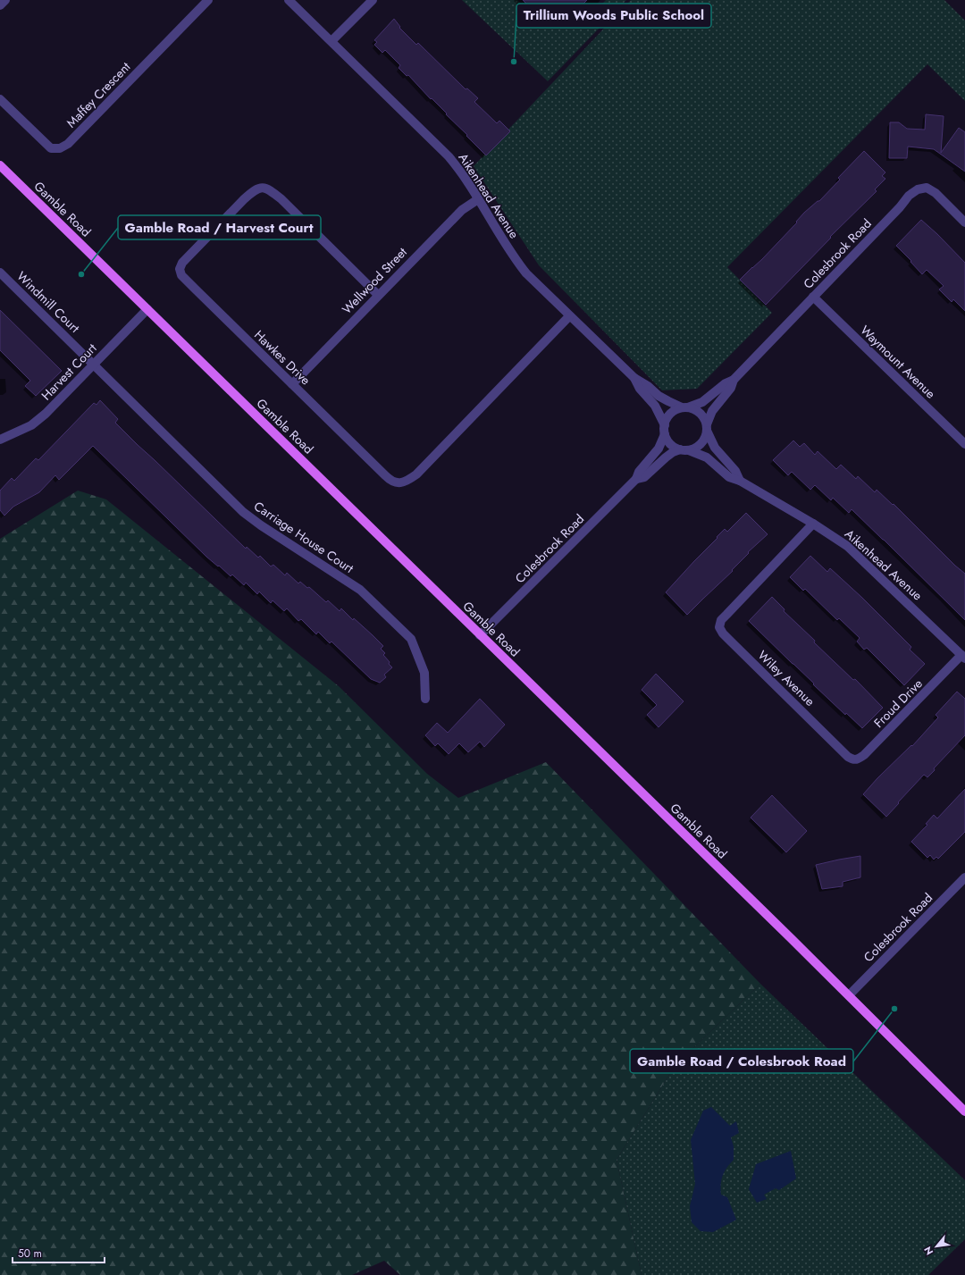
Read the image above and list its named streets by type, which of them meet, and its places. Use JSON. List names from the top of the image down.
{
  "streets": {
    "main road": ["Gamble Road"],
    "street": [
      "Maffey Crescent",
      "Aikenhead Avenue",
      "Colesbrook Road",
      "Wellwood Street",
      "Windmill Court",
      "Hawkes Drive",
      "Waymount Avenue",
      "Harvest Court",
      "Carriage House Court",
      "Wiley Avenue",
      "Froud Drive"
    ]
  },
  "crossings": [
    ["Aikenhead Avenue", "Colesbrook Road"],
    ["Aikenhead Avenue", "Wellwood Street"],
    ["Aikenhead Avenue", "Hawkes Drive"],
    ["Aikenhead Avenue", "Wiley Avenue"],
    ["Aikenhead Avenue", "Froud Drive"],
    ["Gamble Road", "Colesbrook Road"],
    ["Gamble Road", "Harvest Court"],
    ["Colesbrook Road", "Waymount Avenue"],
    ["Wellwood Street", "Hawkes Drive"],
    ["Windmill Court", "Harvest Court"],
    ["Windmill Court", "Carriage House Court"],
    ["Harvest Court", "Carriage House Court"],
    ["Wiley Avenue", "Froud Drive"]
  ],
  "places": ["Trillium Woods Public School", "Gamble Road / Harvest Court", "Gamble Road / Colesbrook Road"],
  "scale_bar": "50 m",
  "north": "bottom left"
}
